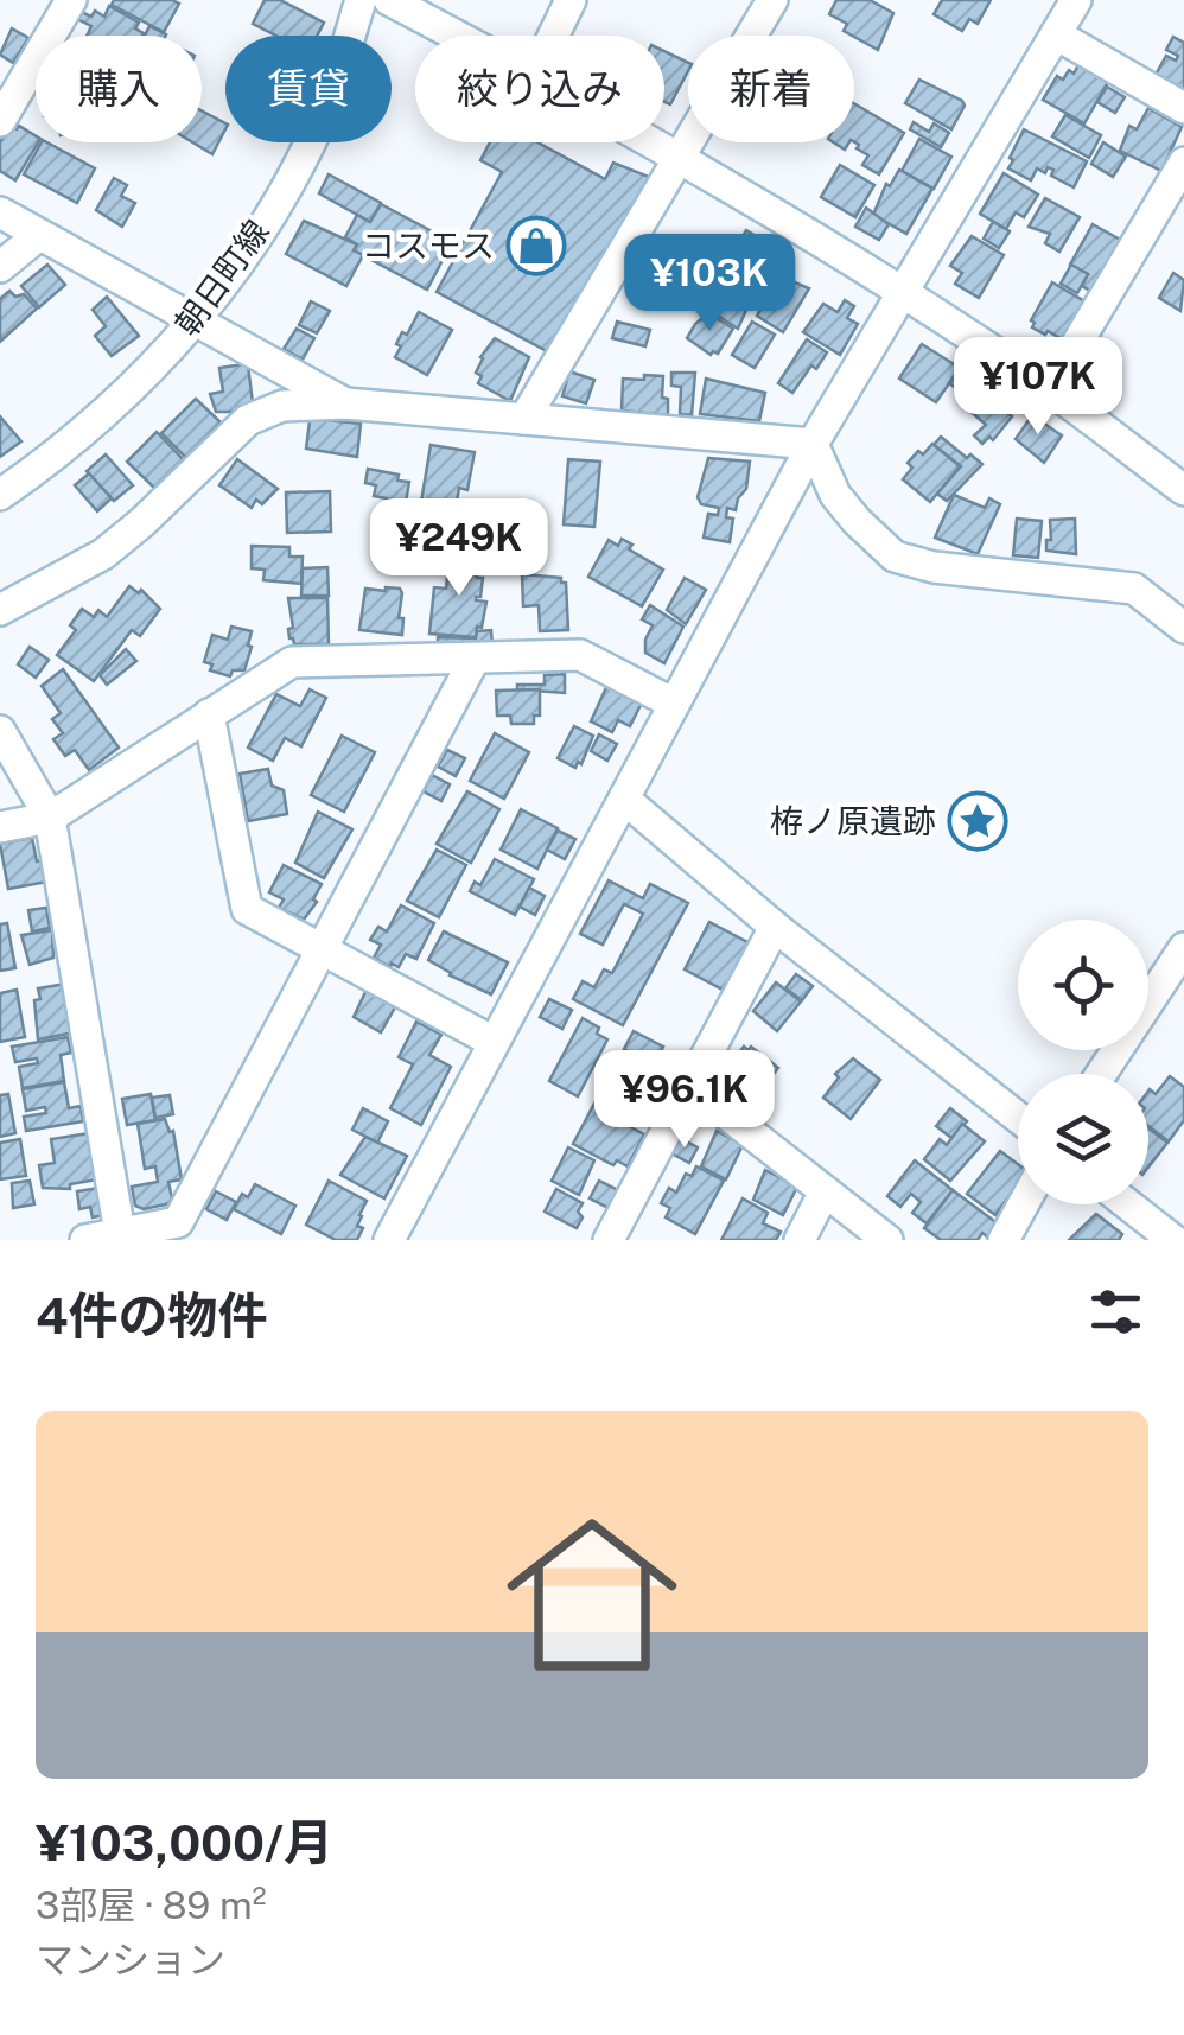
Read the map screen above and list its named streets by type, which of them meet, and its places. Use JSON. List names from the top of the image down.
{
  "streets": {
    "street": ["朝日町線"]
  },
  "places": {
    "shop": ["コスモス"],
    "place": ["栫ノ原遺跡"]
  },
  "page": {
    "chip": [
      "購入",
      "賃貸",
      "絞り込み",
      "新着"
    ],
    "price": [
      "¥103K",
      "¥107K",
      "¥249K",
      "¥96.1K"
    ],
    "heading": "4件の物件",
    "list": [
      {
        "name": "¥103,000/月",
        "note": "3部屋 · 89 m² · マンション"
      }
    ]
  }
}
